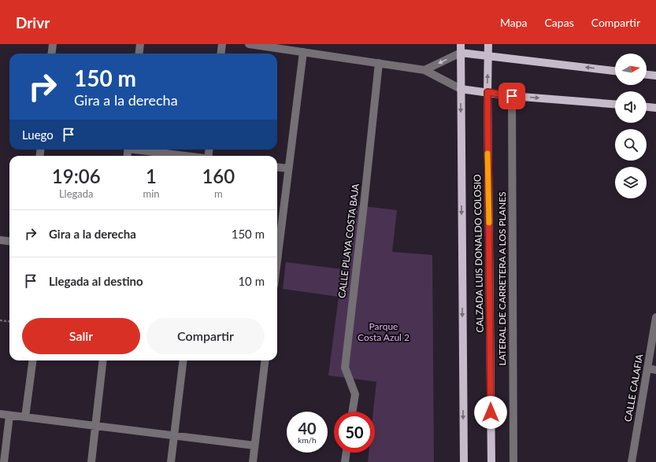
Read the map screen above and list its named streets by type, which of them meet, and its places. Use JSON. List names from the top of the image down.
{
  "streets": {
    "main road": ["CALZADA LUIS DONALDO COLOSIO"],
    "street": ["CALLE PLAYA COSTA BAJA", "LATERAL DE CARRETERA A LOS PLANES", "CALLE CALAFIA"]
  },
  "parks": ["Parque Costa Azul 2"],
  "north": "right",
  "page": {
    "header": "Drivr",
    "nav": ["Mapa", "Capas", "Compartir"],
    "turn": ["150 m", "Gira a la derecha"],
    "then": "Luego",
    "eta": [
      "19:06",
      "Llegada",
      "1",
      "min",
      "160",
      "m"
    ],
    "list": [
      {
        "name": "Gira a la derecha",
        "value": "150 m"
      },
      {
        "name": "Llegada al destino",
        "value": "10 m"
      }
    ],
    "buttons": ["Salir", "Compartir"],
    "speed": "40 km/h",
    "limit": "50"
  }
}
